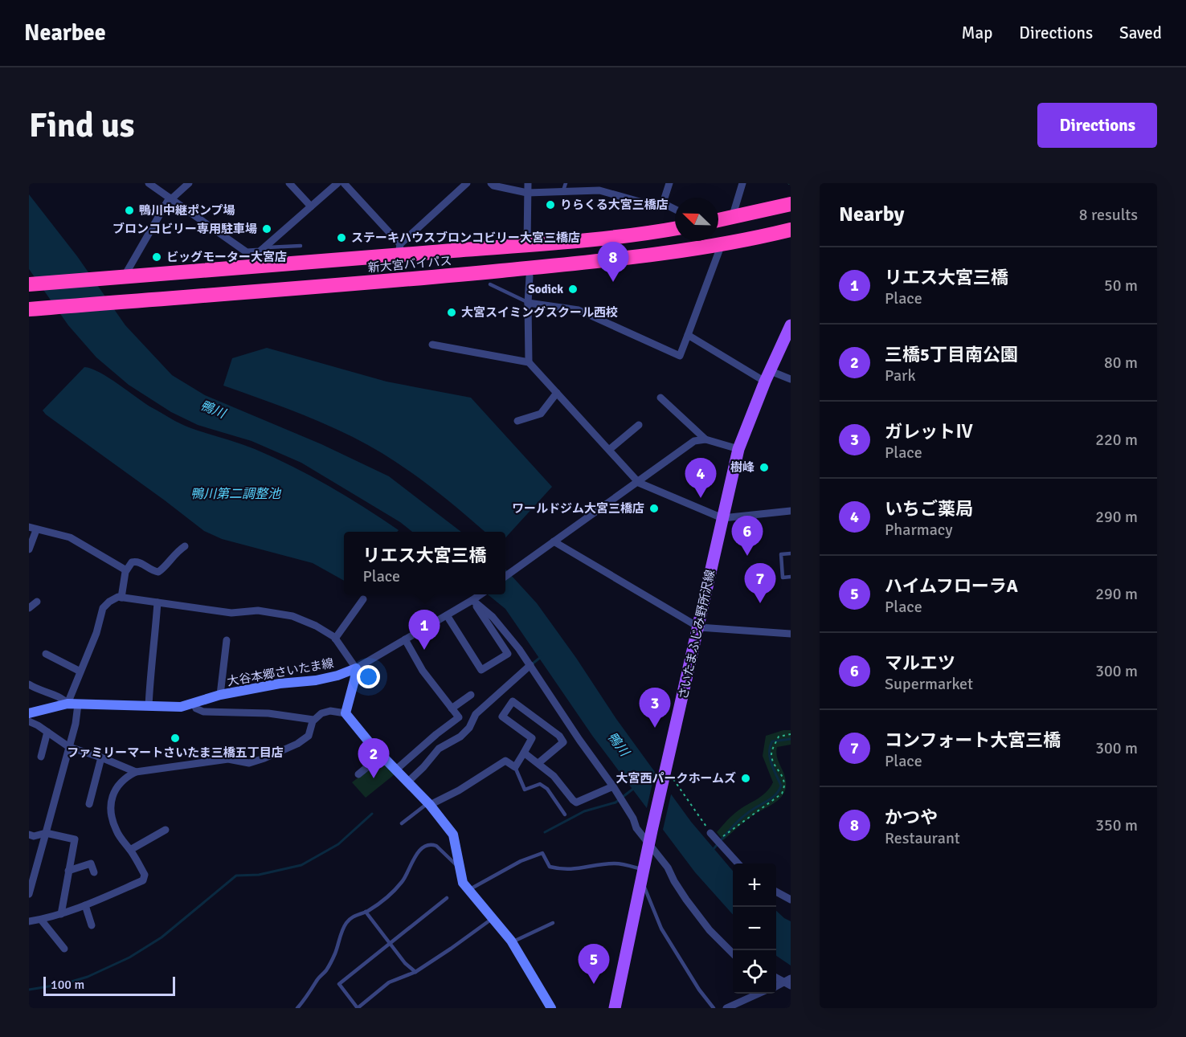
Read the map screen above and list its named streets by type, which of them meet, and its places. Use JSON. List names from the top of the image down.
{
  "streets": {
    "highway": ["新大宮バイパス"],
    "main road": ["さいたまふじみ野所沢線", "大谷本郷さいたま線"]
  },
  "water": ["鴨川", "鴨川第二調整池"],
  "places": [
    "りらくる大宮三橋店",
    "鴨川中継ポンプ場",
    "ブロンコビリー専用駐車場",
    "ステーキハウスブロンコビリー大宮三橋店",
    "ビッグモーター大宮店",
    "Sodick",
    "大宮スイミングスクール西校",
    "樹峰",
    "ワールドジム大宮三橋店",
    "ファミリーマートさいたま三橋五丁目店",
    "大宮西パークホームズ"
  ],
  "scale_bar": "100 m",
  "north": "top left",
  "page": {
    "header": "Nearbee",
    "nav": ["Map", "Directions", "Saved"],
    "buttons": "Directions",
    "title": "Find us",
    "heading": ["Nearby", "8 results"],
    "pins": [
      "8",
      "4",
      "6",
      "7",
      "1",
      "3",
      "2",
      "5"
    ],
    "list": [
      {
        "mark": "1",
        "name": "リエス大宮三橋",
        "note": "Place",
        "value": "50 m"
      },
      {
        "mark": "2",
        "name": "三橋5丁目南公園",
        "note": "Park",
        "value": "80 m"
      },
      {
        "mark": "3",
        "name": "ガレットⅣ",
        "note": "Place",
        "value": "220 m"
      },
      {
        "mark": "4",
        "name": "いちご薬局",
        "note": "Pharmacy",
        "value": "290 m"
      },
      {
        "mark": "5",
        "name": "ハイムフローラA",
        "note": "Place",
        "value": "290 m"
      },
      {
        "mark": "6",
        "name": "マルエツ",
        "note": "Supermarket",
        "value": "300 m"
      },
      {
        "mark": "7",
        "name": "コンフォート大宮三橋",
        "note": "Place",
        "value": "300 m"
      },
      {
        "mark": "8",
        "name": "かつや",
        "note": "Restaurant",
        "value": "350 m"
      }
    ],
    "popup": ["リエス大宮三橋", "Place"],
    "map_buttons": ["+", "−"],
    "scale": "100 m"
  }
}
